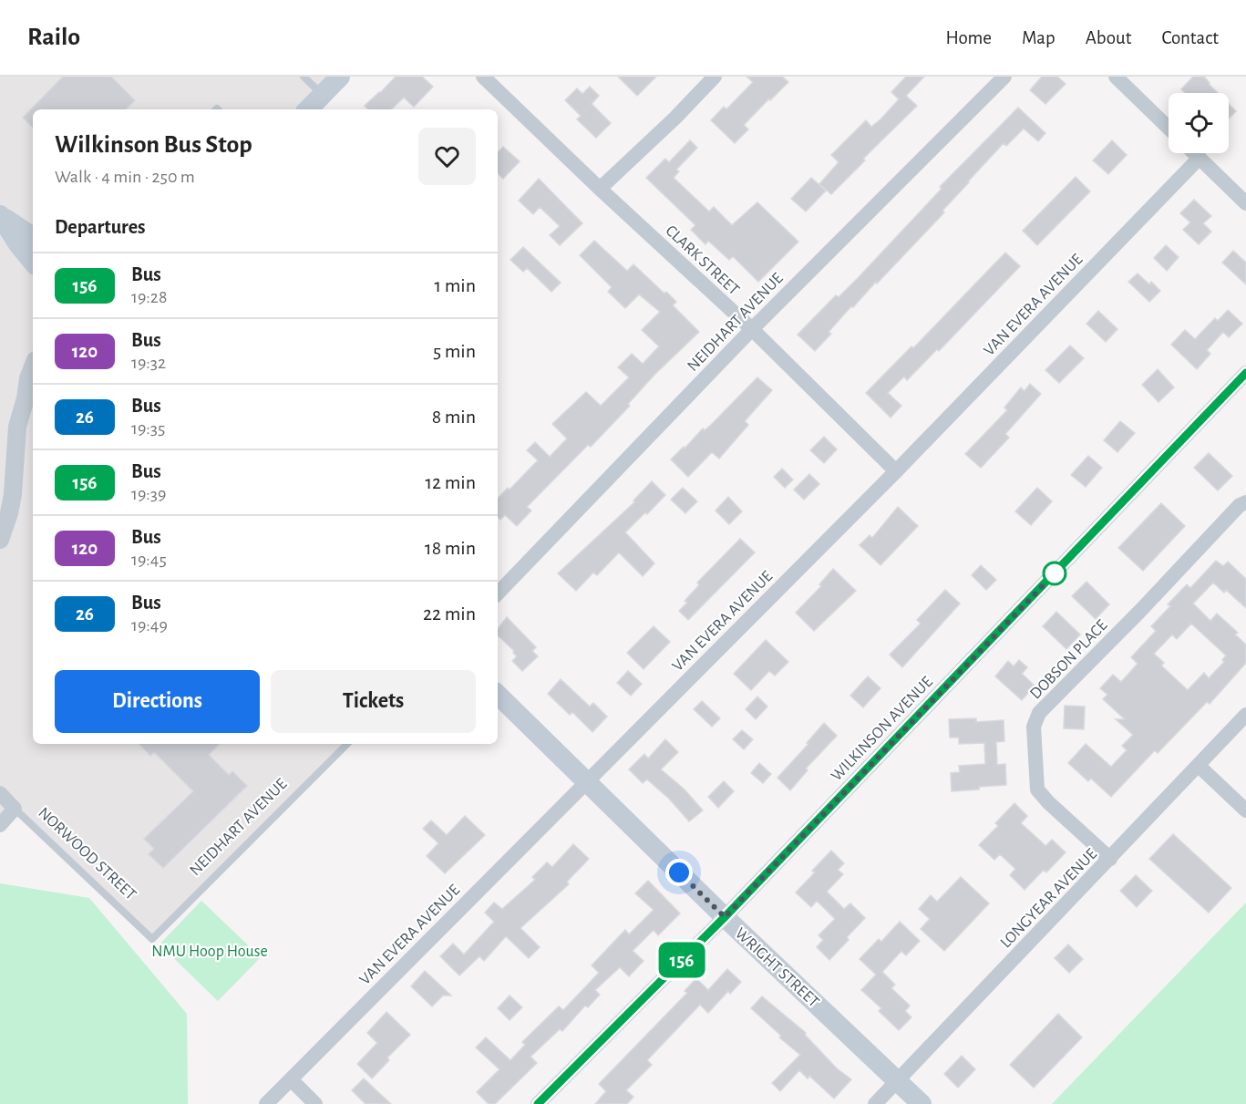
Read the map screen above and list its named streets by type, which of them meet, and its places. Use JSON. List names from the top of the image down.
{
  "streets": {
    "main road": ["WRIGHT STREET"],
    "street": [
      "CLARK STREET",
      "VAN EVERA AVENUE",
      "NEIDHART AVENUE",
      "DOBSON PLACE",
      "WILKINSON AVENUE",
      "NORWOOD STREET",
      "LONGYEAR AVENUE"
    ]
  },
  "crossings": [
    ["CLARK STREET", "VAN EVERA AVENUE"],
    ["CLARK STREET", "NEIDHART AVENUE"],
    ["VAN EVERA AVENUE", "WRIGHT STREET"],
    ["NEIDHART AVENUE", "NORWOOD STREET"],
    ["DOBSON PLACE", "LONGYEAR AVENUE"],
    ["WILKINSON AVENUE", "WRIGHT STREET"],
    ["LONGYEAR AVENUE", "WRIGHT STREET"]
  ],
  "parks": ["NMU Hoop House"],
  "lines": ["bus line 156"],
  "page": {
    "header": "Railo",
    "nav": [
      "Home",
      "Map",
      "About",
      "Contact"
    ],
    "on_map": "156",
    "heading": [
      ["Wilkinson Bus Stop", "Walk · 4 min · 250 m"],
      "Departures"
    ],
    "list": [
      {
        "mark": "156",
        "name": "Bus",
        "note": "19:28",
        "value": "1 min"
      },
      {
        "mark": "120",
        "name": "Bus",
        "note": "19:32",
        "value": "5 min"
      },
      {
        "mark": "26",
        "name": "Bus",
        "note": "19:35",
        "value": "8 min"
      },
      {
        "mark": "156",
        "name": "Bus",
        "note": "19:39",
        "value": "12 min"
      },
      {
        "mark": "120",
        "name": "Bus",
        "note": "19:45",
        "value": "18 min"
      },
      {
        "mark": "26",
        "name": "Bus",
        "note": "19:49",
        "value": "22 min"
      }
    ],
    "buttons": ["Directions", "Tickets"]
  }
}
